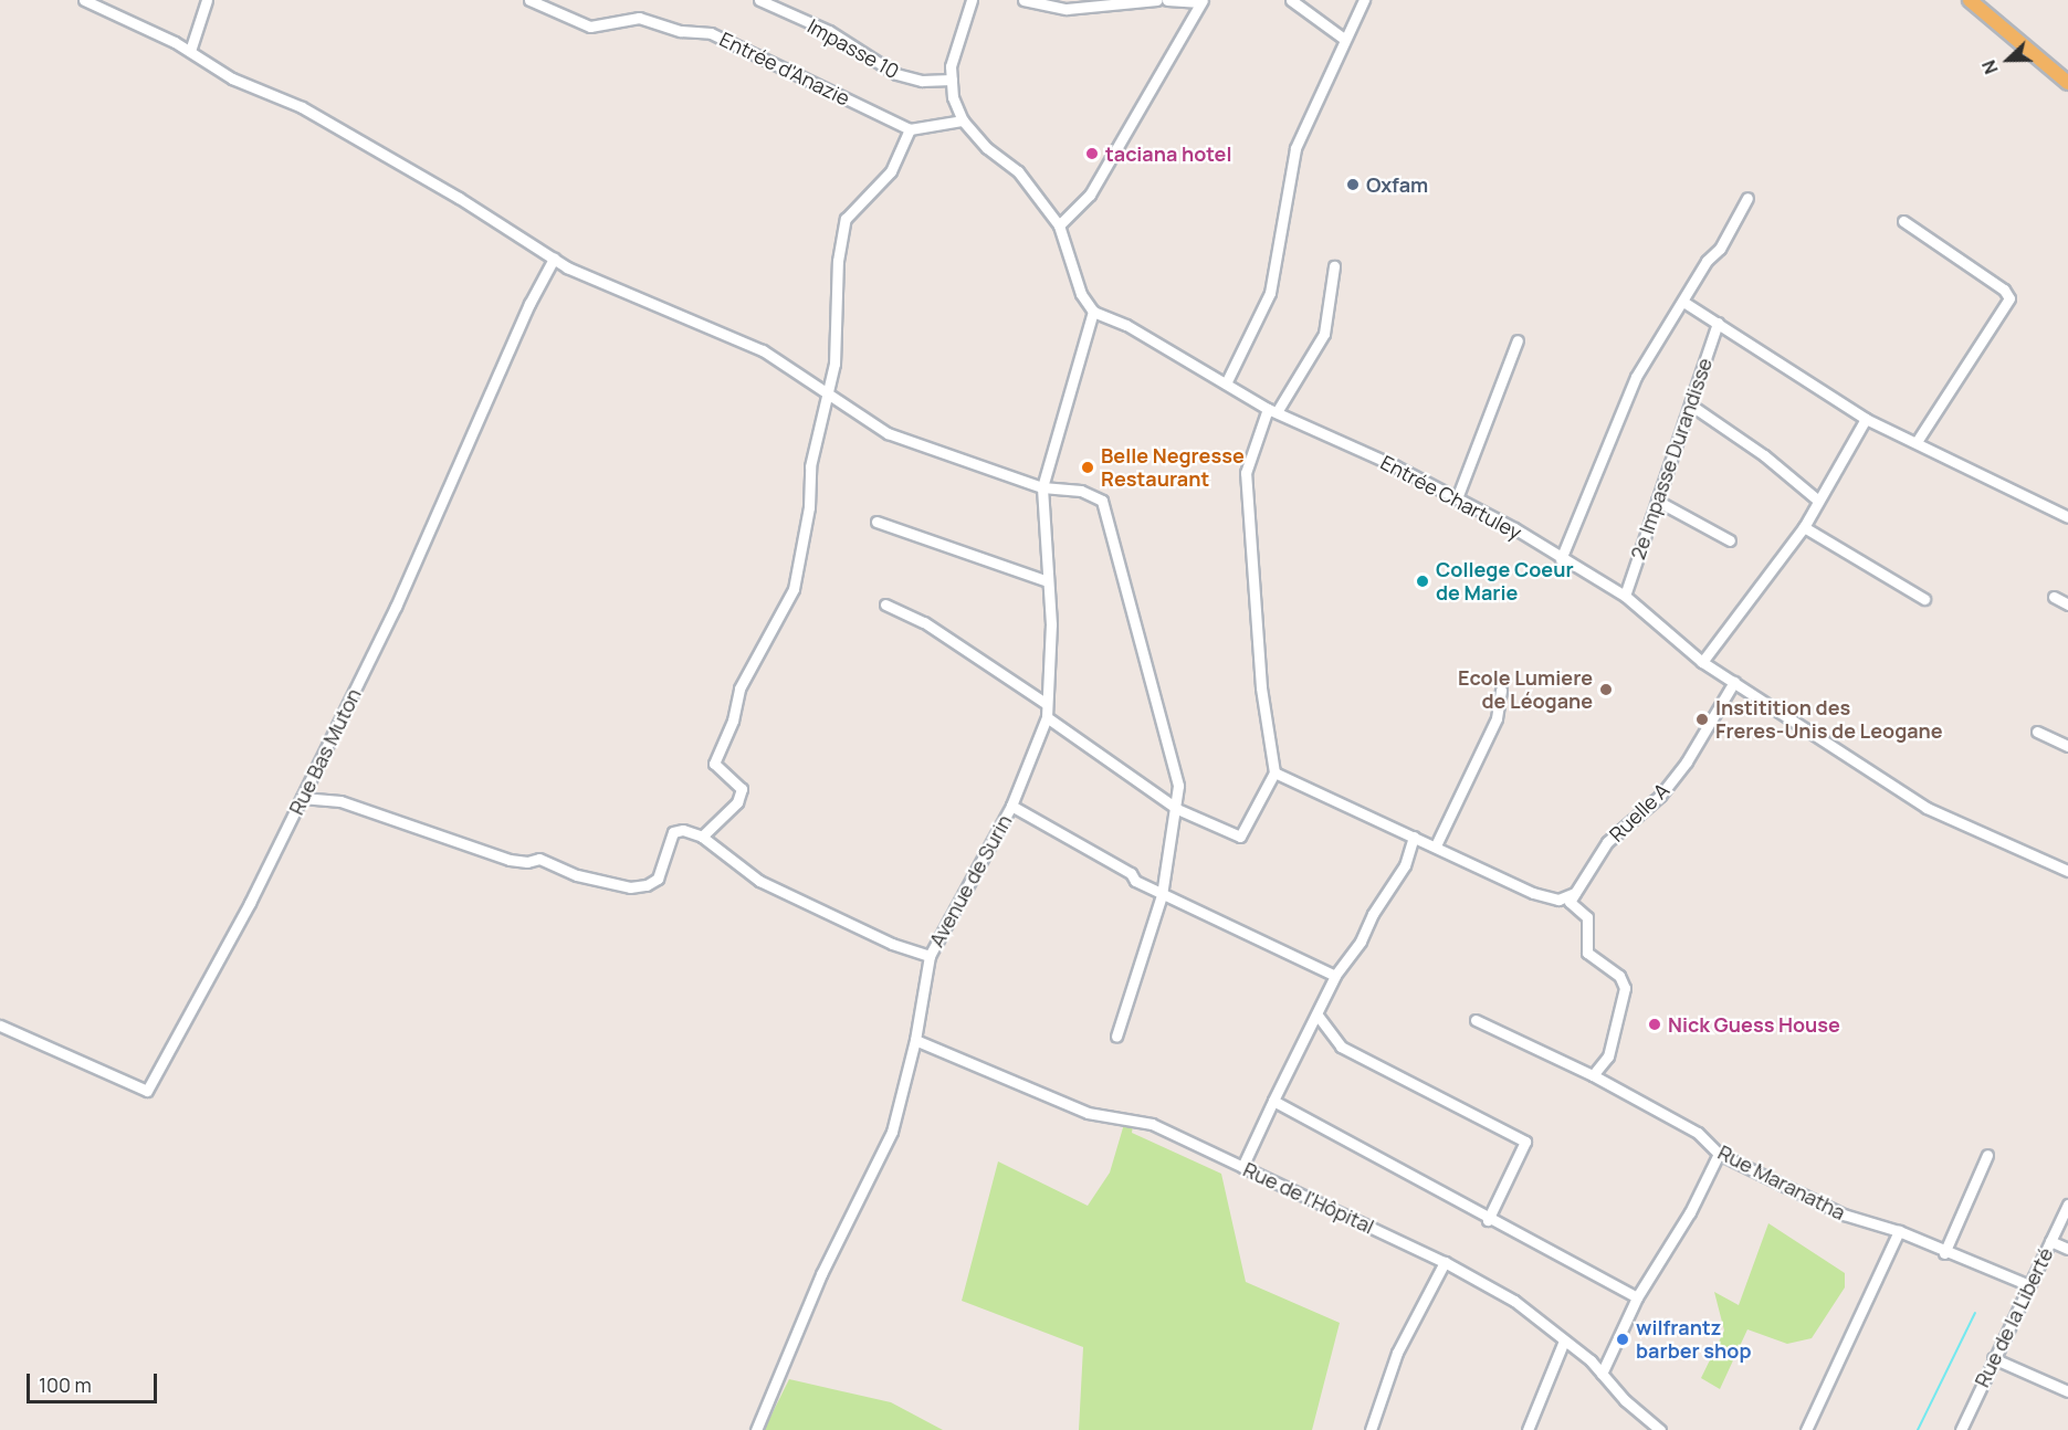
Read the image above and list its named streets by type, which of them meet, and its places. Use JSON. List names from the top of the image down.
{
  "streets": {
    "street": [
      "Impasse 10",
      "Entrée d'Anazie",
      "2e Impasse Durandisse",
      "Entrée Chartuley",
      "Rue Bas Muton",
      "Ruelle A",
      "Avenue de Surin",
      "Rue Maranatha",
      "Rue de l'Hôpital",
      "Rue de la Liberté"
    ]
  },
  "crossings": [
    ["2e Impasse Durandisse", "Entrée Chartuley"],
    ["Entrée Chartuley", "Ruelle A"],
    ["Entrée Chartuley", "Avenue de Surin"],
    ["Avenue de Surin", "Rue de l'Hôpital"],
    ["Rue Maranatha", "Rue de la Liberté"]
  ],
  "places": [
    "taciana hotel",
    "Oxfam",
    "Belle Negresse Restaurant",
    "College Coeur de Marie",
    "Ecole Lumiere de Léogane",
    "Institition des Freres-Unis de Leogane",
    "Nick Guess House",
    "wilfrantz barber shop"
  ],
  "scale_bar": "100 m",
  "north": "left"
}
